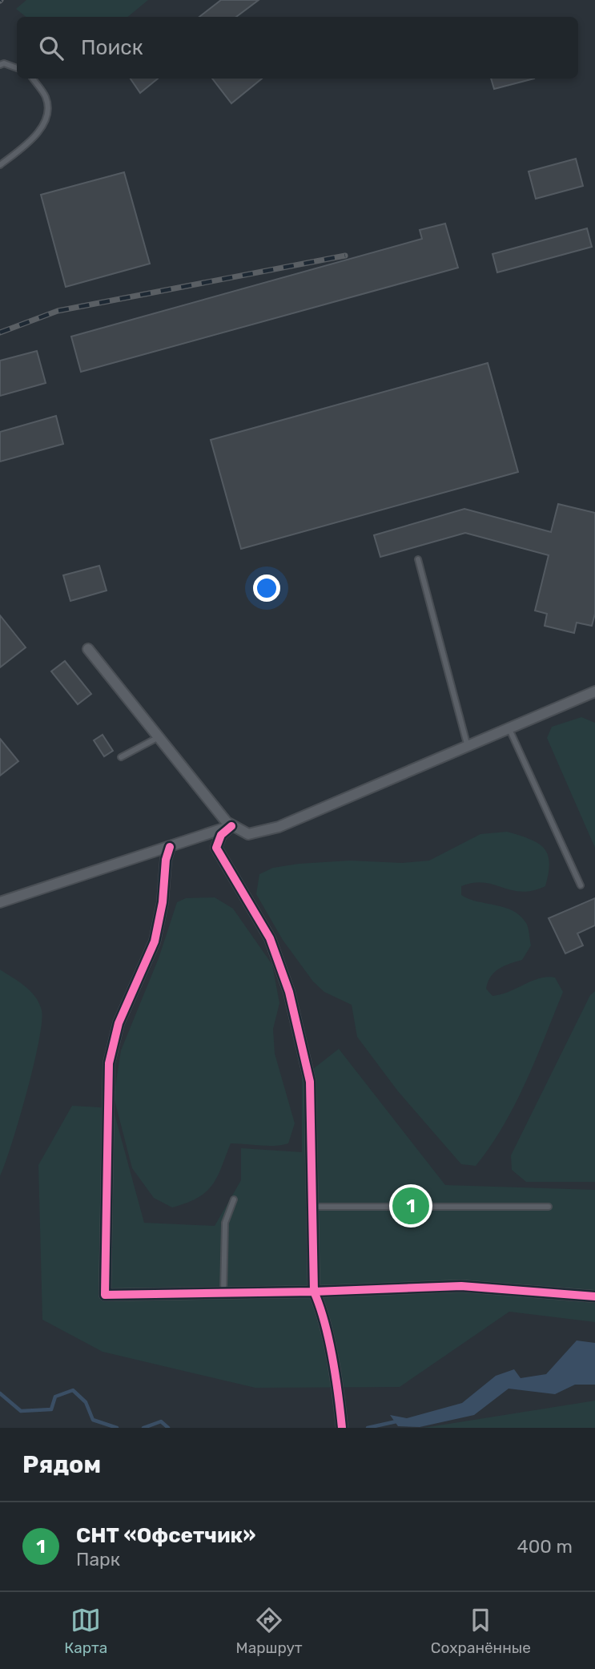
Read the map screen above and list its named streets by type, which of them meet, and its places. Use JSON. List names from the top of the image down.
{
  "page": {
    "search": "Поиск",
    "pins": "1",
    "heading": "Рядом",
    "list": [
      {
        "mark": "1",
        "name": "СНТ «Офсетчик»",
        "note": "Парк",
        "value": "400 m"
      }
    ],
    "nav": ["Карта", "Маршрут", "Сохранённые"]
  }
}
